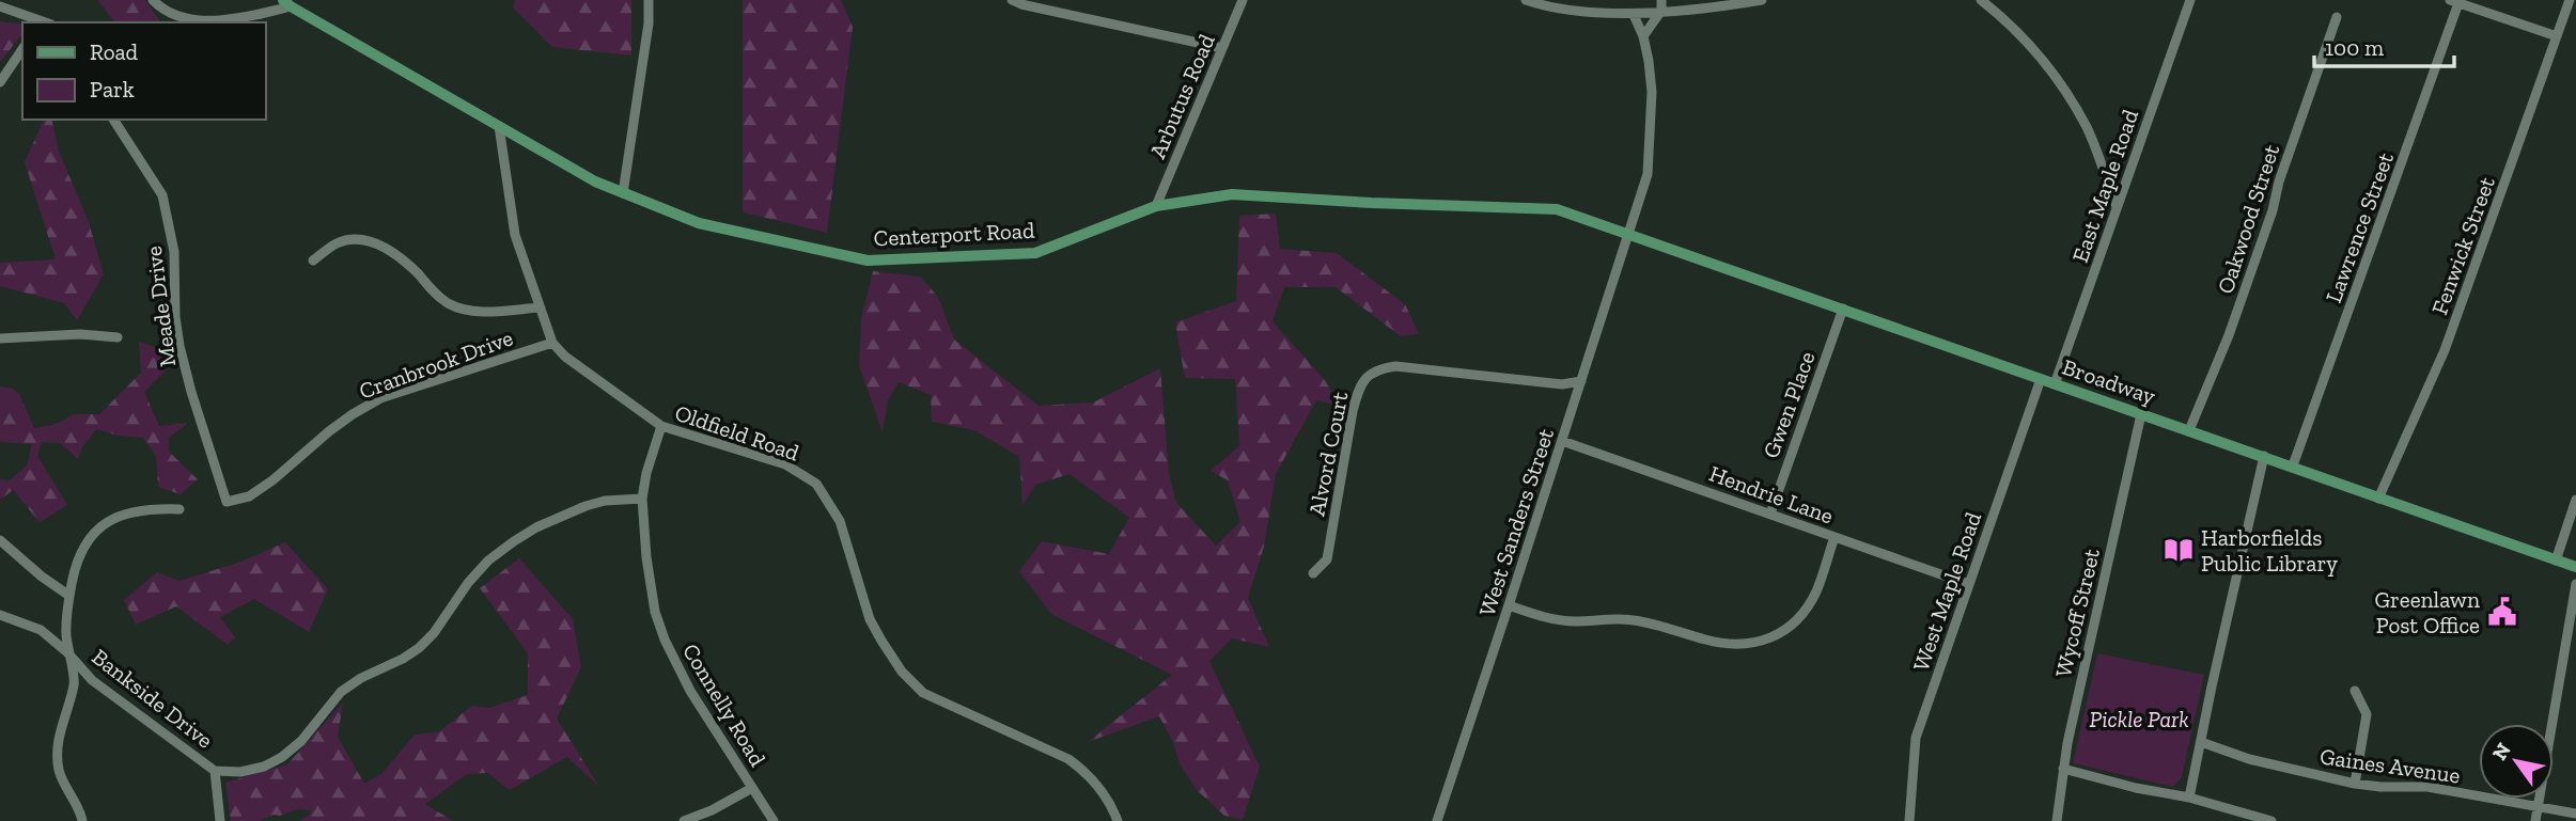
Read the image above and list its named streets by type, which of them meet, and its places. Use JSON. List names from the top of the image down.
{
  "streets": {
    "main road": ["Centerport Road", "Broadway"],
    "street": [
      "Arbutus Road",
      "East Maple Road",
      "Oakwood Street",
      "Lawrence Street",
      "Fenwick Street",
      "Meade Drive",
      "Cranbrook Drive",
      "Gwen Place",
      "Oldfield Road",
      "Alvord Court",
      "Hendrie Lane",
      "West Sanders Street",
      "West Maple Road",
      "Wycoff Street",
      "Bankside Drive",
      "Connelly Road",
      "Gaines Avenue"
    ]
  },
  "crossings": [
    ["Arbutus Road", "Centerport Road"],
    ["East Maple Road", "Broadway"],
    ["Oakwood Street", "Broadway"],
    ["Lawrence Street", "Broadway"],
    ["Centerport Road", "Broadway"],
    ["Centerport Road", "Oldfield Road"],
    ["Centerport Road", "West Sanders Street"],
    ["Fenwick Street", "Broadway"],
    ["Meade Drive", "Cranbrook Drive"],
    ["Cranbrook Drive", "Oldfield Road"],
    ["Broadway", "Gwen Place"],
    ["Broadway", "West Sanders Street"],
    ["Broadway", "West Maple Road"],
    ["Broadway", "Wycoff Street"],
    ["Gwen Place", "Hendrie Lane"],
    ["Oldfield Road", "Connelly Road"],
    ["Alvord Court", "West Sanders Street"],
    ["Hendrie Lane", "West Sanders Street"],
    ["Hendrie Lane", "West Maple Road"],
    ["Bankside Drive", "Connelly Road"]
  ],
  "parks": ["Pickle Park"],
  "places": {
    "library": ["Harborfields Public Library"],
    "public building": ["Greenlawn Post Office"]
  },
  "legend": ["Road", "Park"],
  "scale_bar": "100 m",
  "north": "top left"
}
